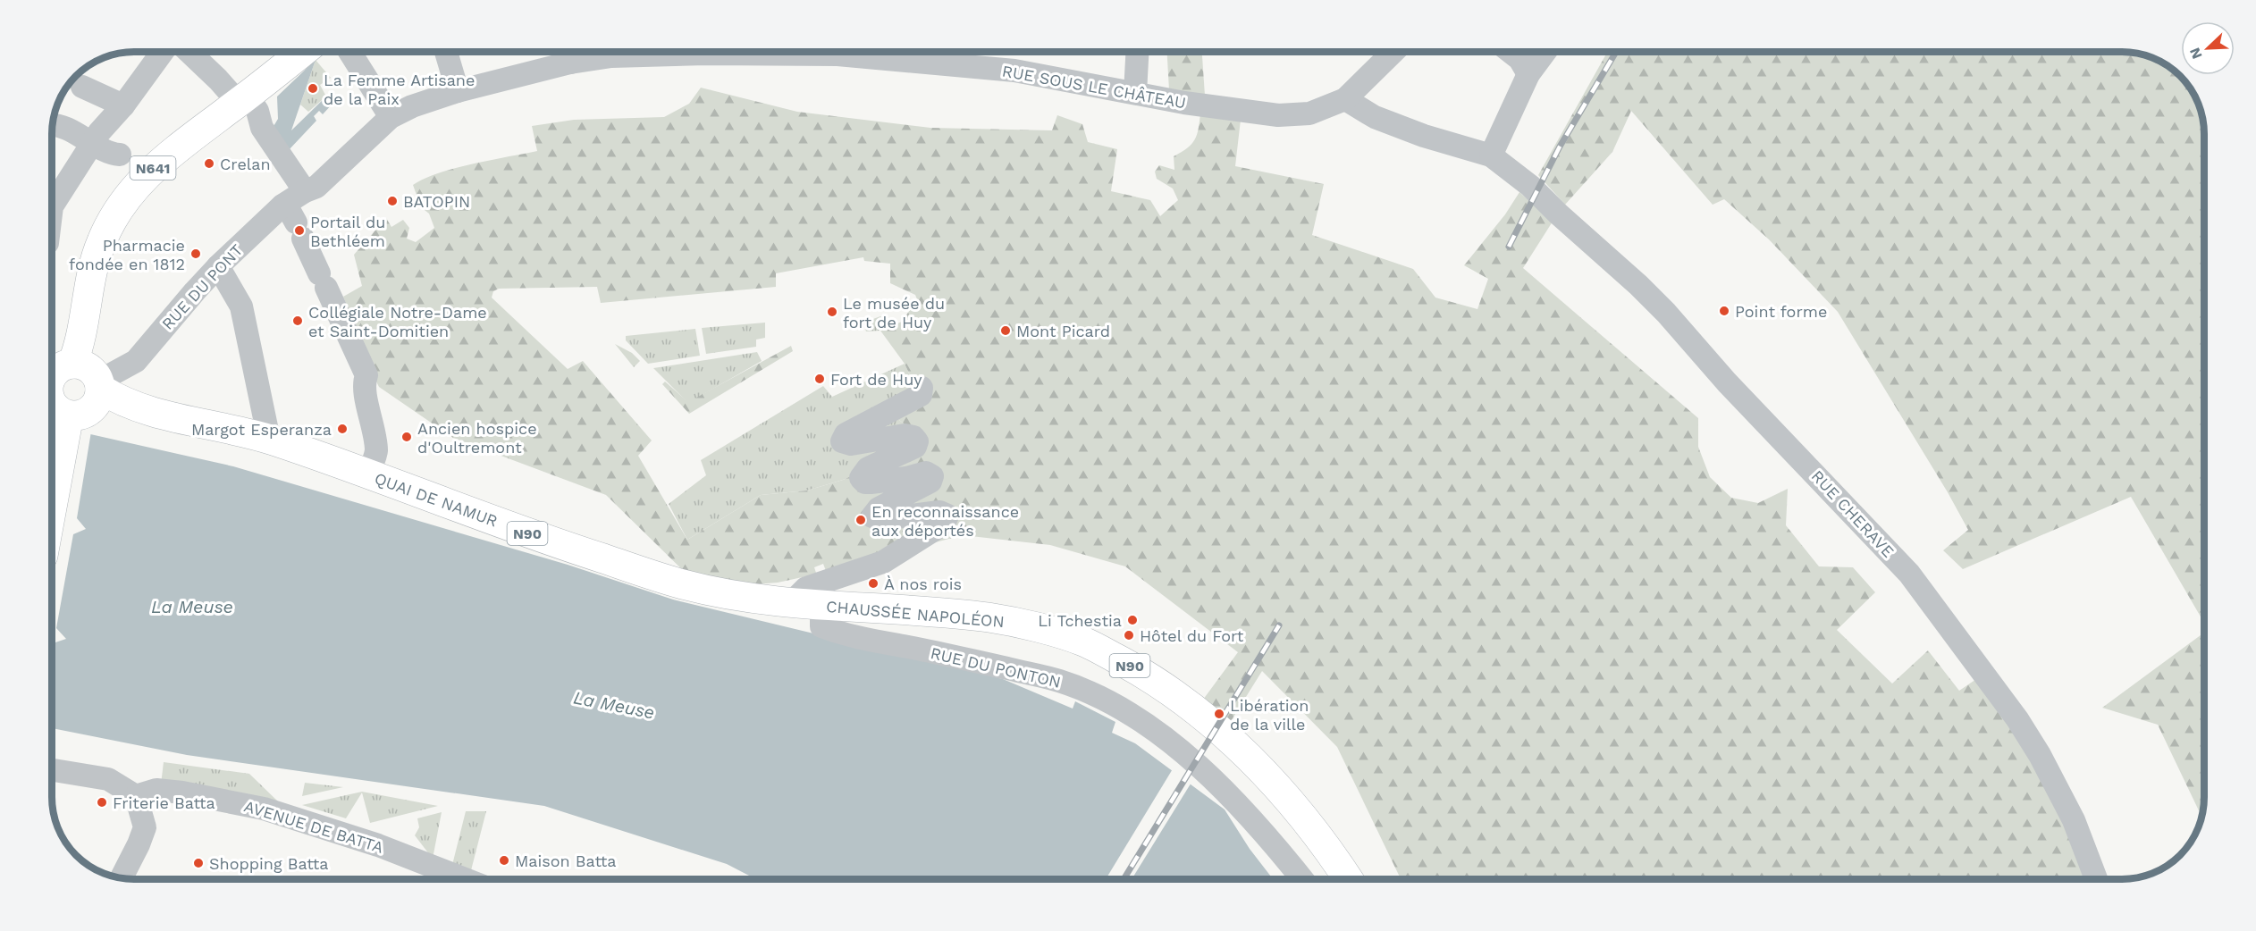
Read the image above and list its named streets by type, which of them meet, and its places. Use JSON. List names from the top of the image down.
{
  "streets": {
    "main road": [
      "N641",
      "QUAI DE NAMUR",
      "N90",
      "CHAUSSÉE NAPOLÉON"
    ],
    "street": [
      "RUE SOUS LE CHÂTEAU",
      "RUE DU PONT",
      "RUE CHERAVE",
      "RUE DU PONTON",
      "AVENUE DE BATTA"
    ]
  },
  "crossings": [
    ["RUE SOUS LE CHÂTEAU", "RUE DU PONT"],
    ["N641", "RUE DU PONT"],
    ["N641", "QUAI DE NAMUR"],
    ["RUE DU PONT", "QUAI DE NAMUR"],
    ["QUAI DE NAMUR", "CHAUSSÉE NAPOLÉON"],
    ["CHAUSSÉE NAPOLÉON", "RUE DU PONTON"]
  ],
  "water": ["La Meuse"],
  "places": [
    "La Femme Artisane de la Paix",
    "Crelan",
    "BATOPIN",
    "Portail du Bethléem",
    "Pharmacie fondée en 1812",
    "Point forme",
    "Le musée du fort de Huy",
    "Collégiale Notre-Dame et Saint-Domitien",
    "Mont Picard",
    "Fort de Huy",
    "Margot Esperanza",
    "Ancien hospice d'Oultremont",
    "En reconnaissance aux déportés",
    "À nos rois",
    "Li Tchestia",
    "Hôtel du Fort",
    "Libération de la ville",
    "Friterie Batta",
    "Maison Batta",
    "Shopping Batta"
  ],
  "north": "bottom left"
}
